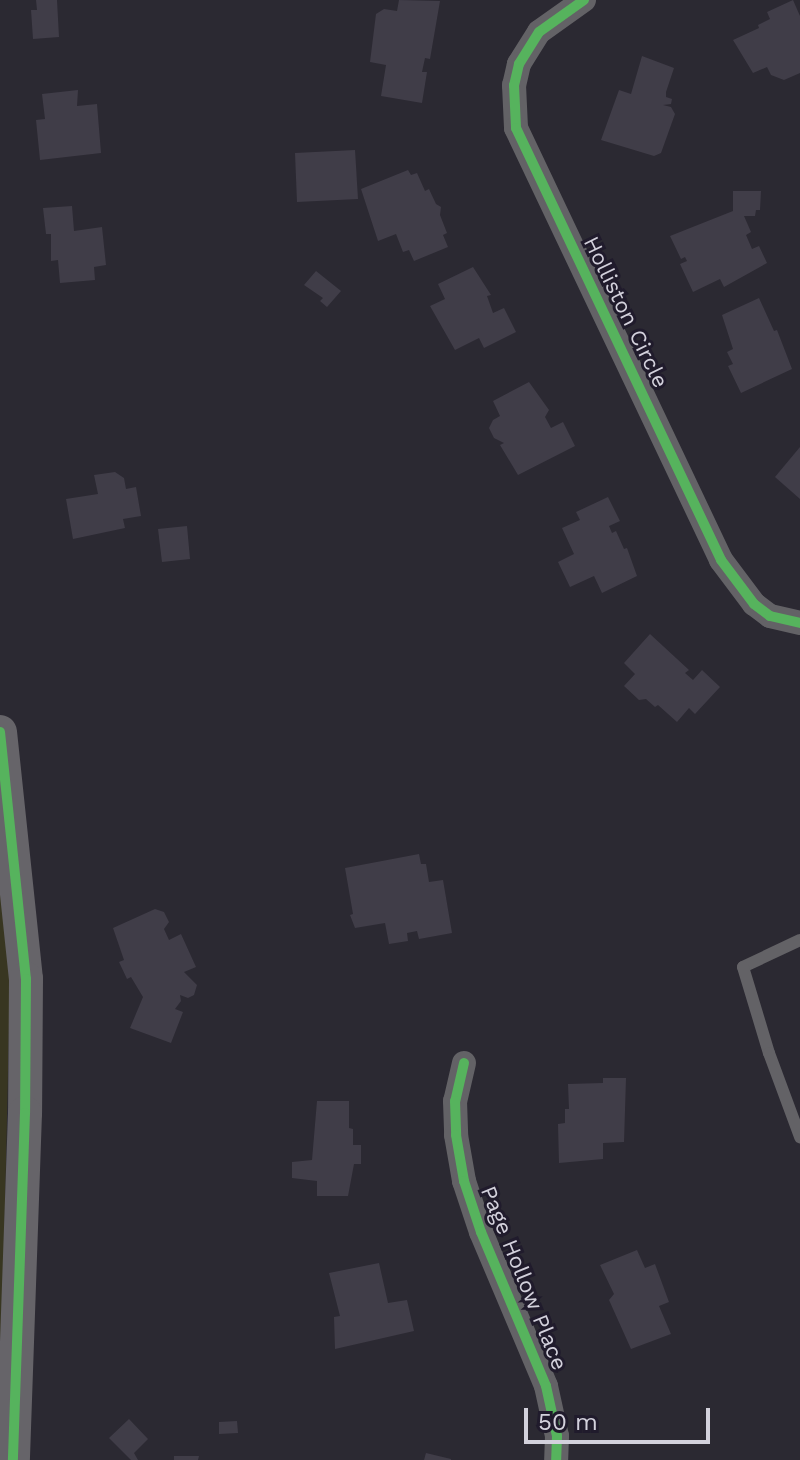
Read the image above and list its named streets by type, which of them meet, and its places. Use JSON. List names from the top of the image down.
{
  "streets": {
    "street": ["Holliston Circle", "Page Hollow Place"]
  },
  "scale_bar": "50 m"
}
